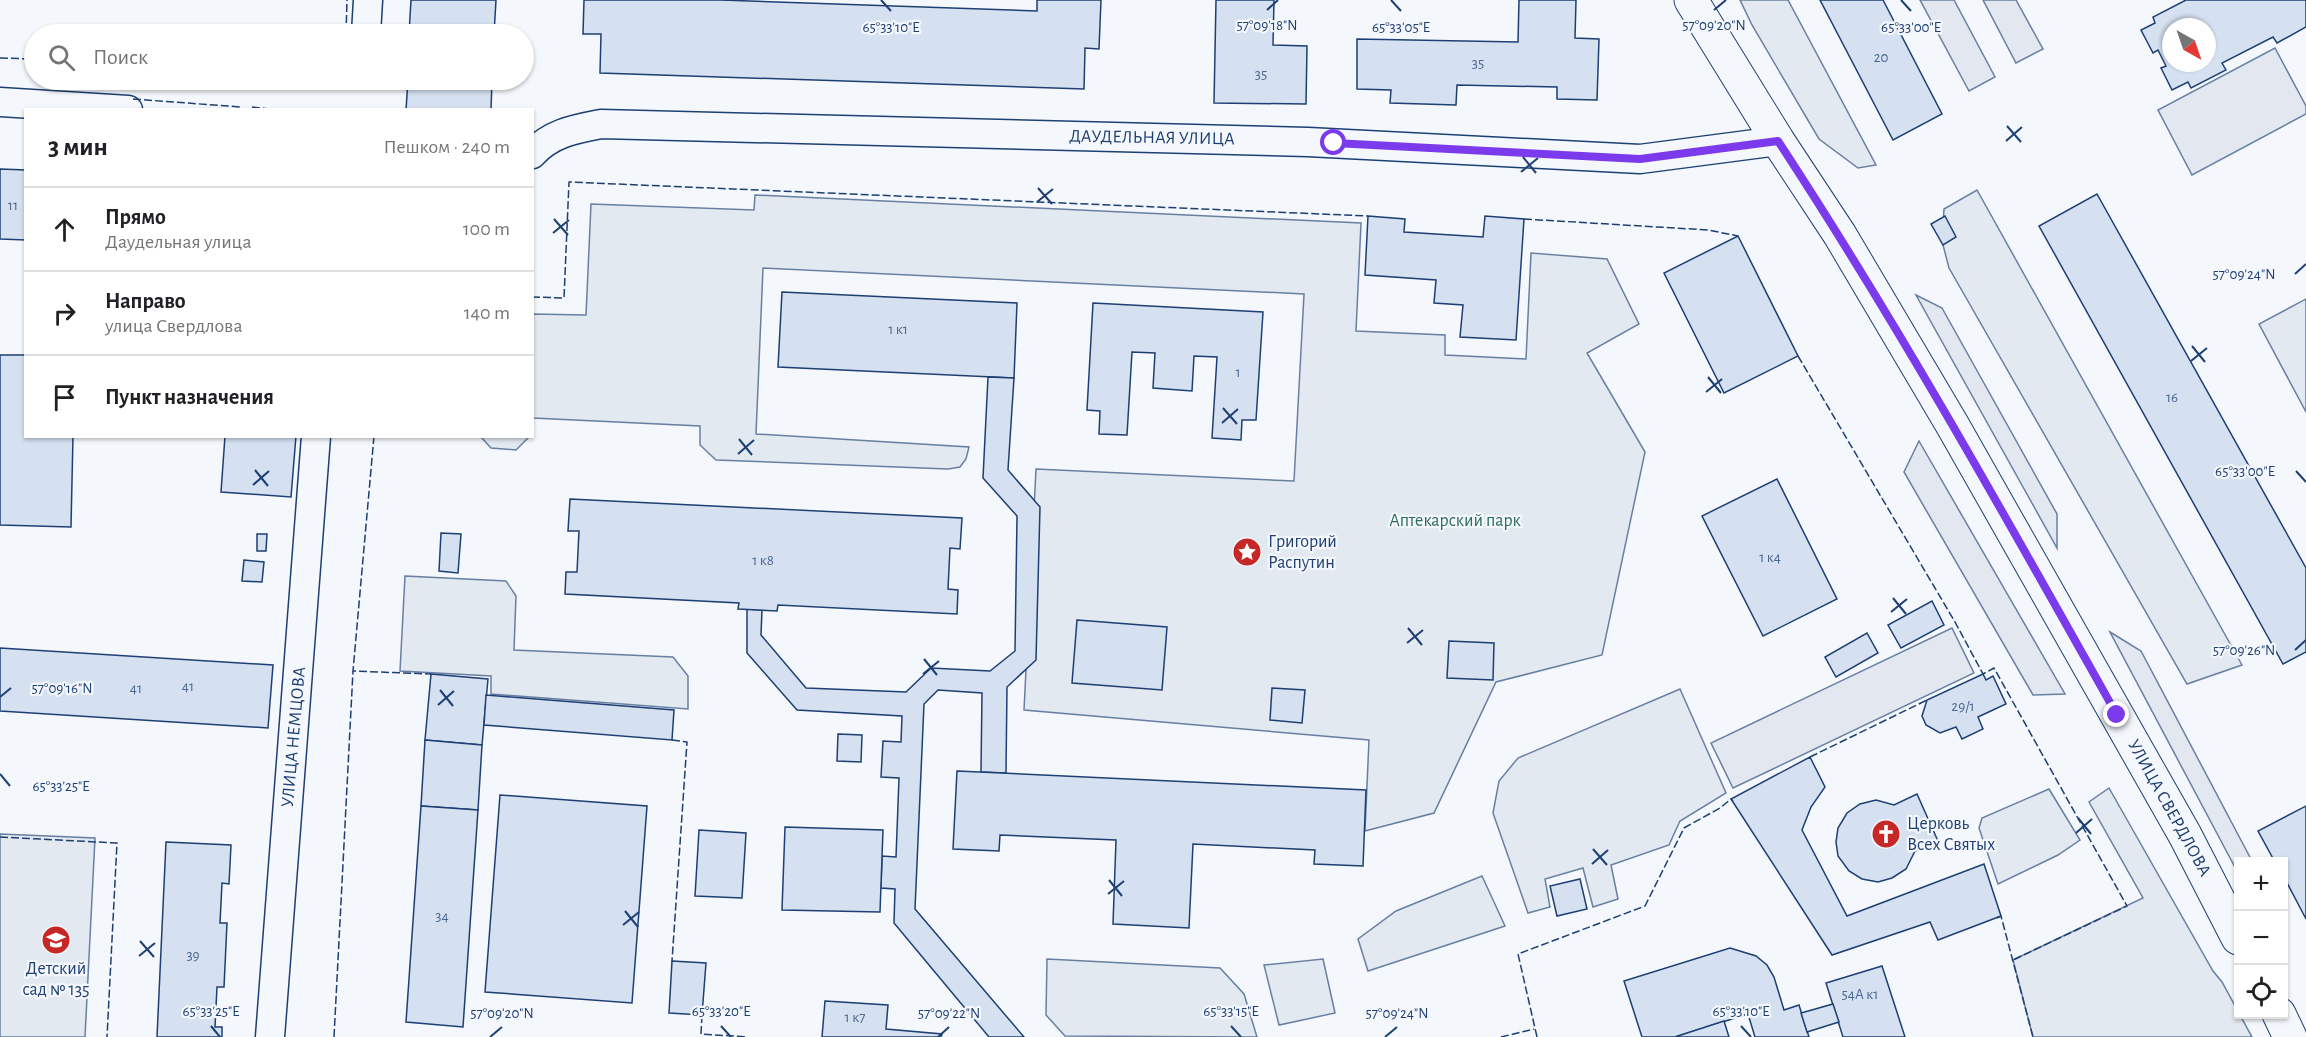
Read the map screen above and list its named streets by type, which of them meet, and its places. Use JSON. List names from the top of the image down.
{
  "streets": {
    "street": ["ДАУДЕЛЬНАЯ УЛИЦА", "УЛИЦА НЕМЦОВА", "УЛИЦА СВЕРДЛОВА"]
  },
  "crossings": [
    ["ДАУДЕЛЬНАЯ УЛИЦА", "УЛИЦА СВЕРДЛОВА"]
  ],
  "parks": ["Аптекарский парк"],
  "places": {
    "place": ["Григорий Распутин"],
    "church": ["Церковь Всех Святых"],
    "school or university": ["Детский сад № 135"]
  },
  "house_numbers": [
    "20",
    "35",
    "35",
    "11",
    "1 к1",
    "1",
    "16",
    "1 к4",
    "1 к8",
    "41",
    "41",
    "29/1",
    "34",
    "39",
    "54А к1",
    "1 к7"
  ],
  "north": "bottom right",
  "page": {
    "search": "Поиск",
    "heading": ["3 мин", "Пешком · 240 m"],
    "list": [
      ["Прямо", "Даудельная улица", "100 m"],
      ["Направо", "улица Свердлова", "140 m"],
      "Пункт назначения"
    ],
    "map_buttons": ["+", "−"]
  },
  "coordinates": [
    "57°09'18\"N",
    "57°09'20\"N",
    "65°33'10\"E",
    "65°33'05\"E",
    "65°33'00\"E",
    "57°09'24\"N",
    "57°09'26\"N",
    "57°09'16\"N",
    "65°33'25\"E",
    "65°33'20\"E",
    "65°33'15\"E",
    "57°09'22\"N"
  ]
}
